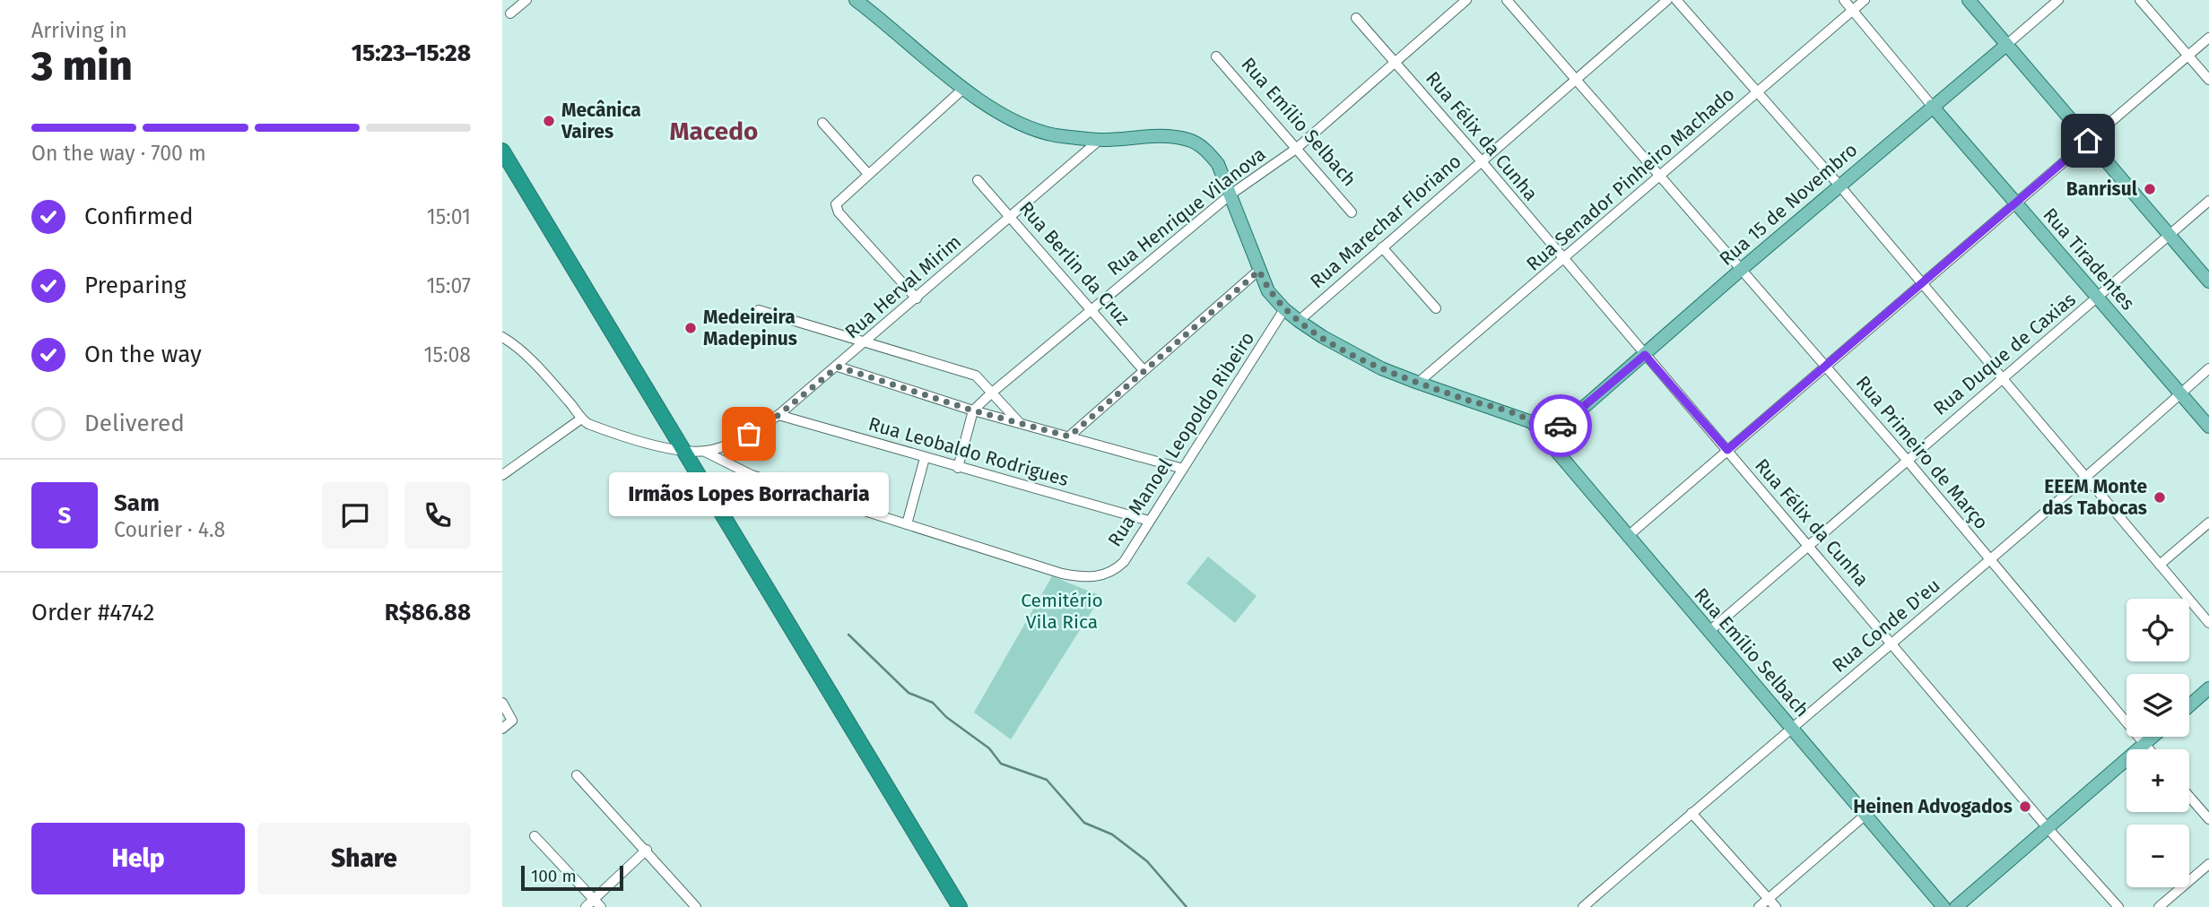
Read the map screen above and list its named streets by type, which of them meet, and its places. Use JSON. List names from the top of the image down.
{
  "streets": {
    "main road": ["Rua Emílio Selbach", "Rua 15 de Novembro", "Rua Tiradentes"],
    "street": [
      "Rua Félix da Cunha",
      "Rua Senador Pinheiro Machado",
      "Rua Henrique Vilanova",
      "Rua Marechar Floriano",
      "Rua Berlin da Cruz",
      "Rua Herval Mirim",
      "Rua Duque de Caxias",
      "Rua Manoel Leopoldo Ribeiro",
      "Rua Leobaldo Rodrigues",
      "Rua Primeiro de Março",
      "Rua Conde D'eu"
    ]
  },
  "crossings": [
    ["Rua Emílio Selbach", "Rua 15 de Novembro"],
    ["Rua Emílio Selbach", "Rua Henrique Vilanova"],
    ["Rua Emílio Selbach", "Rua Duque de Caxias"],
    ["Rua Emílio Selbach", "Rua Conde D'eu"],
    ["Rua Félix da Cunha", "Rua Senador Pinheiro Machado"],
    ["Rua Félix da Cunha", "Rua 15 de Novembro"],
    ["Rua Félix da Cunha", "Rua Henrique Vilanova"],
    ["Rua Félix da Cunha", "Rua Marechar Floriano"],
    ["Rua Félix da Cunha", "Rua Duque de Caxias"],
    ["Rua Félix da Cunha", "Rua Conde D'eu"],
    ["Rua Senador Pinheiro Machado", "Rua Tiradentes"],
    ["Rua Senador Pinheiro Machado", "Rua Primeiro de Março"],
    ["Rua 15 de Novembro", "Rua Tiradentes"],
    ["Rua 15 de Novembro", "Rua Primeiro de Março"],
    ["Rua Henrique Vilanova", "Rua Berlin da Cruz"],
    ["Rua Marechar Floriano", "Rua Primeiro de Março"],
    ["Rua Tiradentes", "Rua Duque de Caxias"],
    ["Rua Tiradentes", "Rua Conde D'eu"],
    ["Rua Berlin da Cruz", "Rua Herval Mirim"],
    ["Rua Herval Mirim", "Rua Manoel Leopoldo Ribeiro"],
    ["Rua Herval Mirim", "Rua Leobaldo Rodrigues"],
    ["Rua Duque de Caxias", "Rua Primeiro de Março"],
    ["Rua Manoel Leopoldo Ribeiro", "Rua Leobaldo Rodrigues"],
    ["Rua Primeiro de Março", "Rua Conde D'eu"]
  ],
  "districts": ["Macedo"],
  "parks": ["Cemitério Vila Rica"],
  "places": [
    "Mecânica Vaires",
    "Banrisul",
    "Medeireira Madepinus",
    "Irmãos Lopes Borracharia",
    "EEEM Monte das Tabocas",
    "Heinen Advogados"
  ],
  "scale_bar": "100 m",
  "page": {
    "heading": ["3 min", "Arriving in", "15:23–15:28"],
    "panel": [
      "Sam",
      "Courier · 4.8",
      "Order #4742",
      "R$86.88"
    ],
    "bar": "On the way · 700 m",
    "list": [
      ["Confirmed", "15:01"],
      ["Preparing", "15:07"],
      ["On the way", "15:08"],
      "Delivered"
    ],
    "bubble": "Irmãos Lopes Borracharia",
    "round": "S",
    "map_buttons": ["+", "−"],
    "buttons": ["Help", "Share"],
    "scale": "100 m"
  }
}
